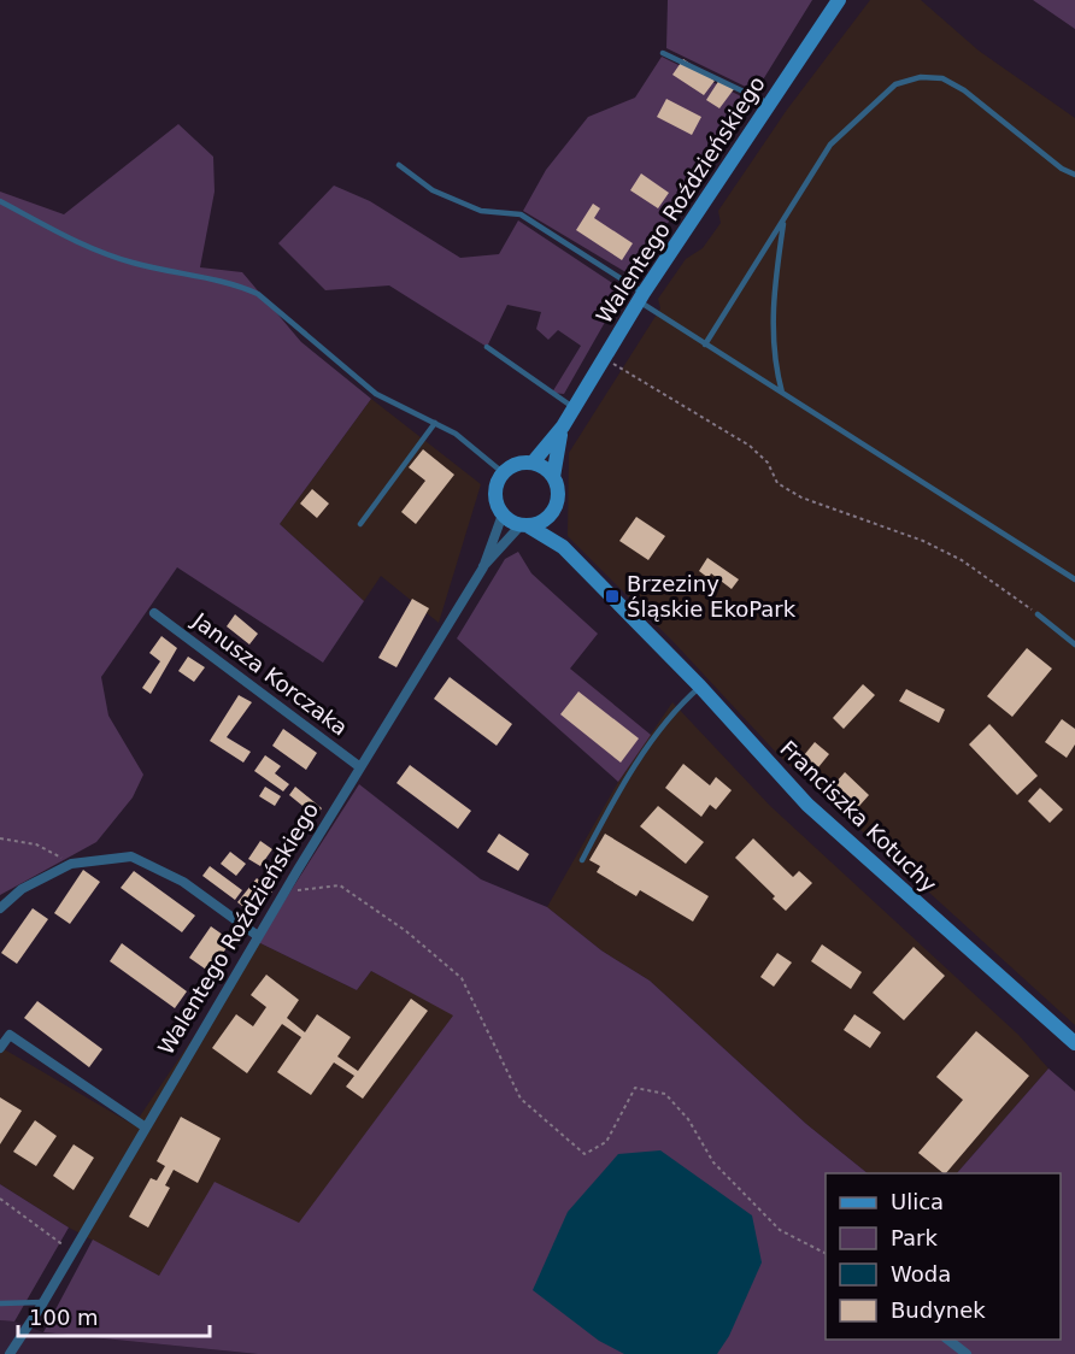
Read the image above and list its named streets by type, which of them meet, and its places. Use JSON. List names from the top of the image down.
{
  "streets": {
    "street": ["Walentego Roździeńskiego", "Janusza Korczaka", "Franciszka Kotuchy"]
  },
  "crossings": [
    ["Walentego Roździeńskiego", "Janusza Korczaka"],
    ["Walentego Roździeńskiego", "Franciszka Kotuchy"]
  ],
  "places": {
    "transit": ["Brzeziny Śląskie EkoPark"]
  },
  "legend": [
    "Ulica",
    "Park",
    "Woda",
    "Budynek"
  ],
  "scale_bar": "100 m"
}
